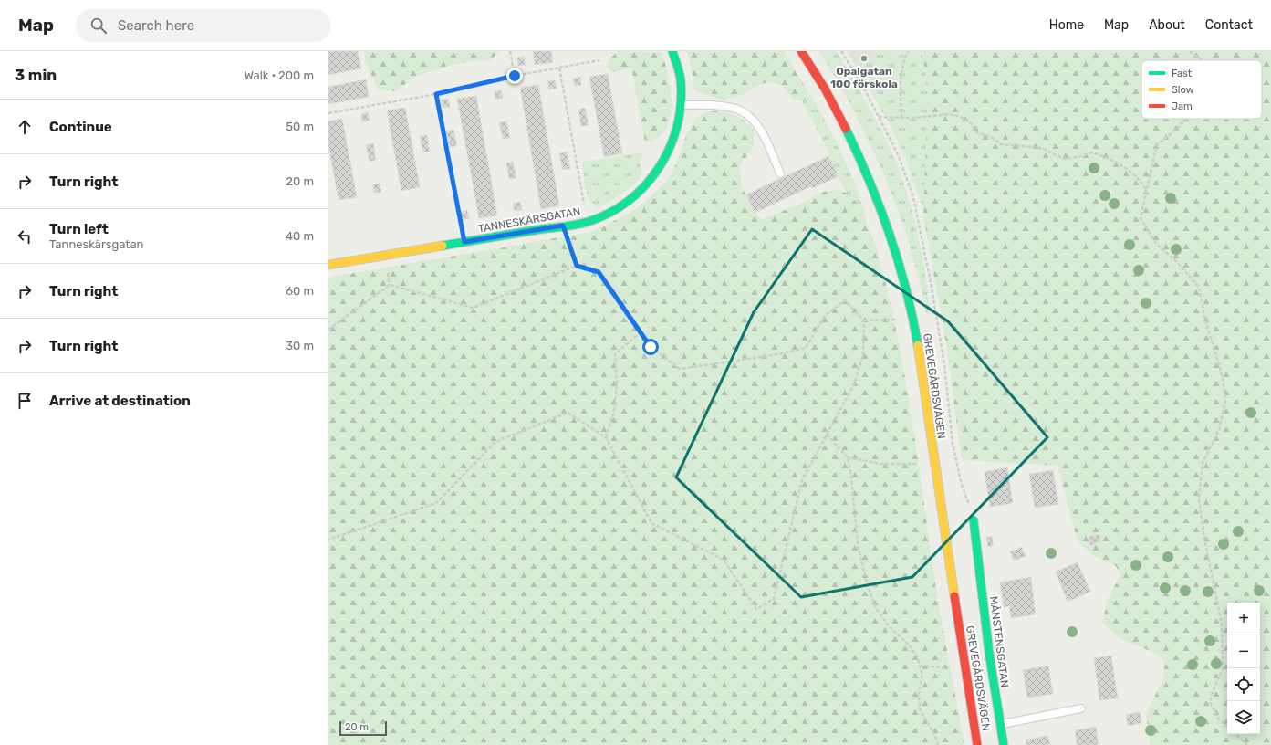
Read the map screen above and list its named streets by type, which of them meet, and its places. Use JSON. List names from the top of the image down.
{
  "streets": {
    "street": ["TANNESKÄRSGATAN", "GREVEGÅRDSVÄGEN", "MÅNSTENSGATAN"]
  },
  "places": ["Opalgatan 100 förskola"],
  "legend": ["Fast", "Slow", "Jam"],
  "scale_bar": "20 m",
  "page": {
    "header": "Map",
    "search": "Search here",
    "nav": [
      "Home",
      "Map",
      "About",
      "Contact"
    ],
    "heading": ["3 min", "Walk · 200 m"],
    "list": [
      ["Continue", "50 m"],
      ["Turn right", "20 m"],
      ["Turn left", "Tanneskärsgatan", "40 m"],
      ["Turn right", "60 m"],
      ["Turn right", "30 m"],
      "Arrive at destination"
    ],
    "map_buttons": ["+", "−"],
    "scale": "20 m"
  }
}
